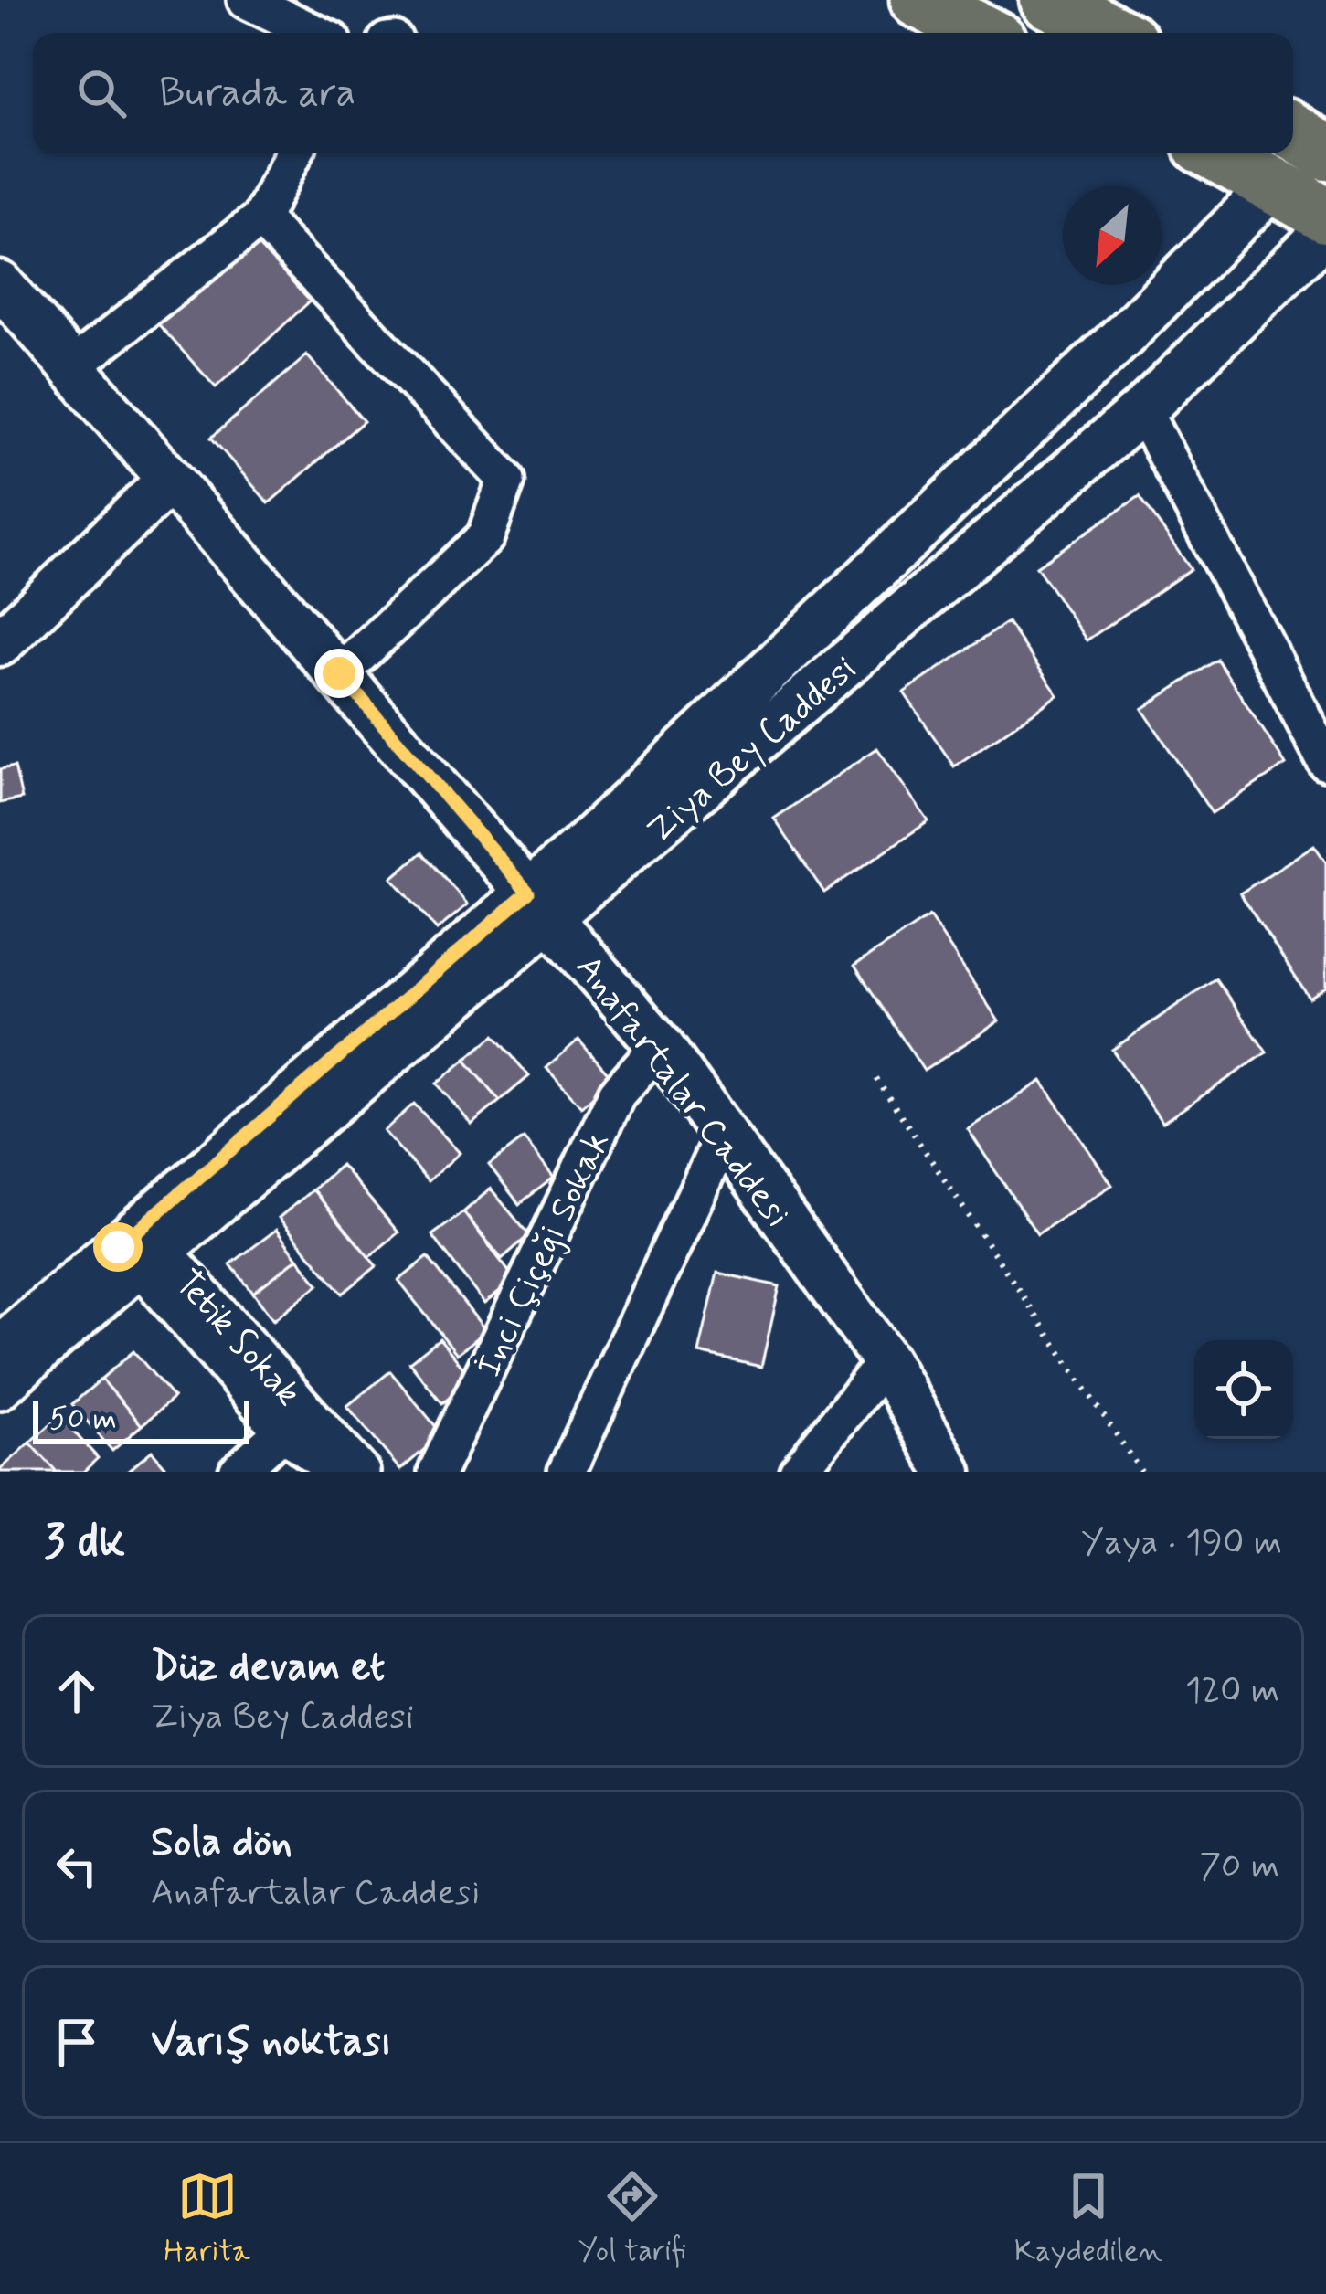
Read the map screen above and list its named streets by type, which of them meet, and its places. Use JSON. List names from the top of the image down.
{
  "streets": {
    "street": [
      "Ziya Bey Caddesi",
      "Anafartalar Caddesi",
      "İnci Çiçeği Sokak",
      "Tetik Sokak"
    ]
  },
  "crossings": [
    ["Ziya Bey Caddesi", "Anafartalar Caddesi"],
    ["Ziya Bey Caddesi", "Tetik Sokak"],
    ["Anafartalar Caddesi", "İnci Çiçeği Sokak"]
  ],
  "scale_bar": "50 m",
  "north": "bottom left",
  "page": {
    "search": "Burada ara",
    "scale": "50 m",
    "heading": ["3 dk", "Yaya · 190 m"],
    "list": [
      ["Düz devam et", "Ziya Bey Caddesi", "120 m"],
      ["Sola dön", "Anafartalar Caddesi", "70 m"],
      "Varış noktası"
    ],
    "nav": ["Harita", "Yol tarifi", "Kaydedilen"]
  }
}
